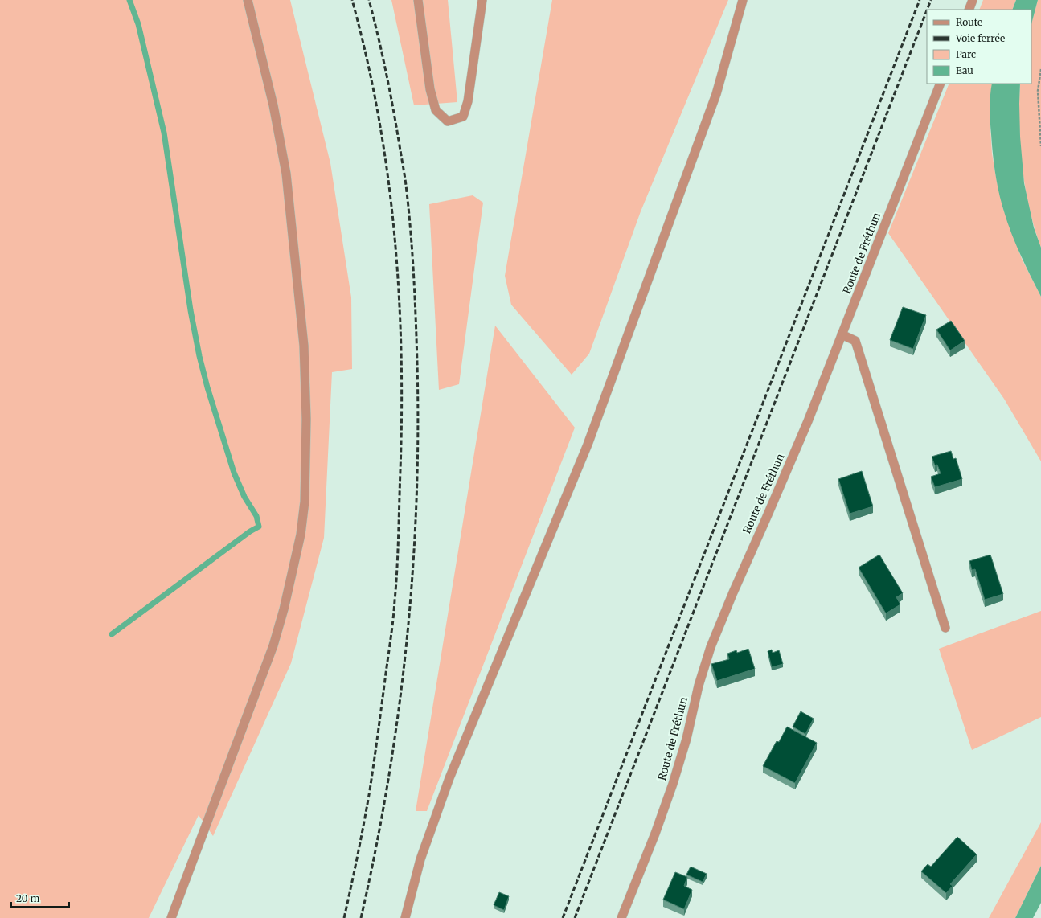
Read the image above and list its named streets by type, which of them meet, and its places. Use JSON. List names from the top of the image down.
{
  "streets": {
    "street": ["Route de Fréthun"]
  },
  "legend": [
    "Route",
    "Voie ferrée",
    "Parc",
    "Eau"
  ],
  "scale_bar": "20 m"
}
